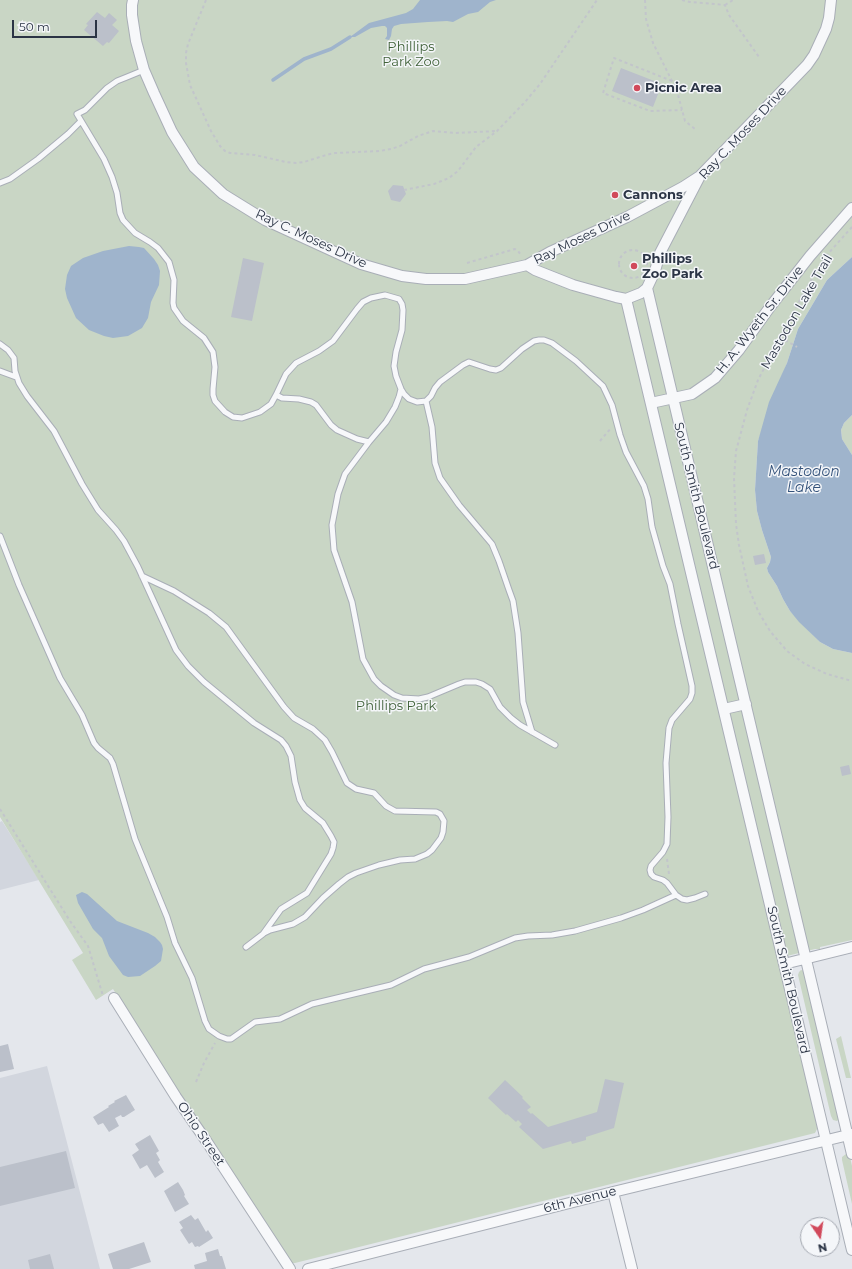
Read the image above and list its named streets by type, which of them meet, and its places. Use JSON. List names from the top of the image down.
{
  "streets": {
    "street": [
      "Ray C. Moses Drive",
      "Ray Moses Drive",
      "H. A. Wyeth Sr. Drive",
      "South Smith Boulevard",
      "Ohio Street",
      "6th Avenue"
    ],
    "path": ["Mastodon Lake Trail"]
  },
  "crossings": [
    ["Ray C. Moses Drive", "Ray Moses Drive"],
    ["Ray C. Moses Drive", "South Smith Boulevard"],
    ["H. A. Wyeth Sr. Drive", "South Smith Boulevard"],
    ["South Smith Boulevard", "6th Avenue"]
  ],
  "water": ["Mastodon Lake"],
  "parks": ["Phillips Park Zoo", "Phillips Park"],
  "places": ["Picnic Area", "Cannons", "Phillips Zoo Park"],
  "scale_bar": "50 m",
  "north": "bottom"
}
